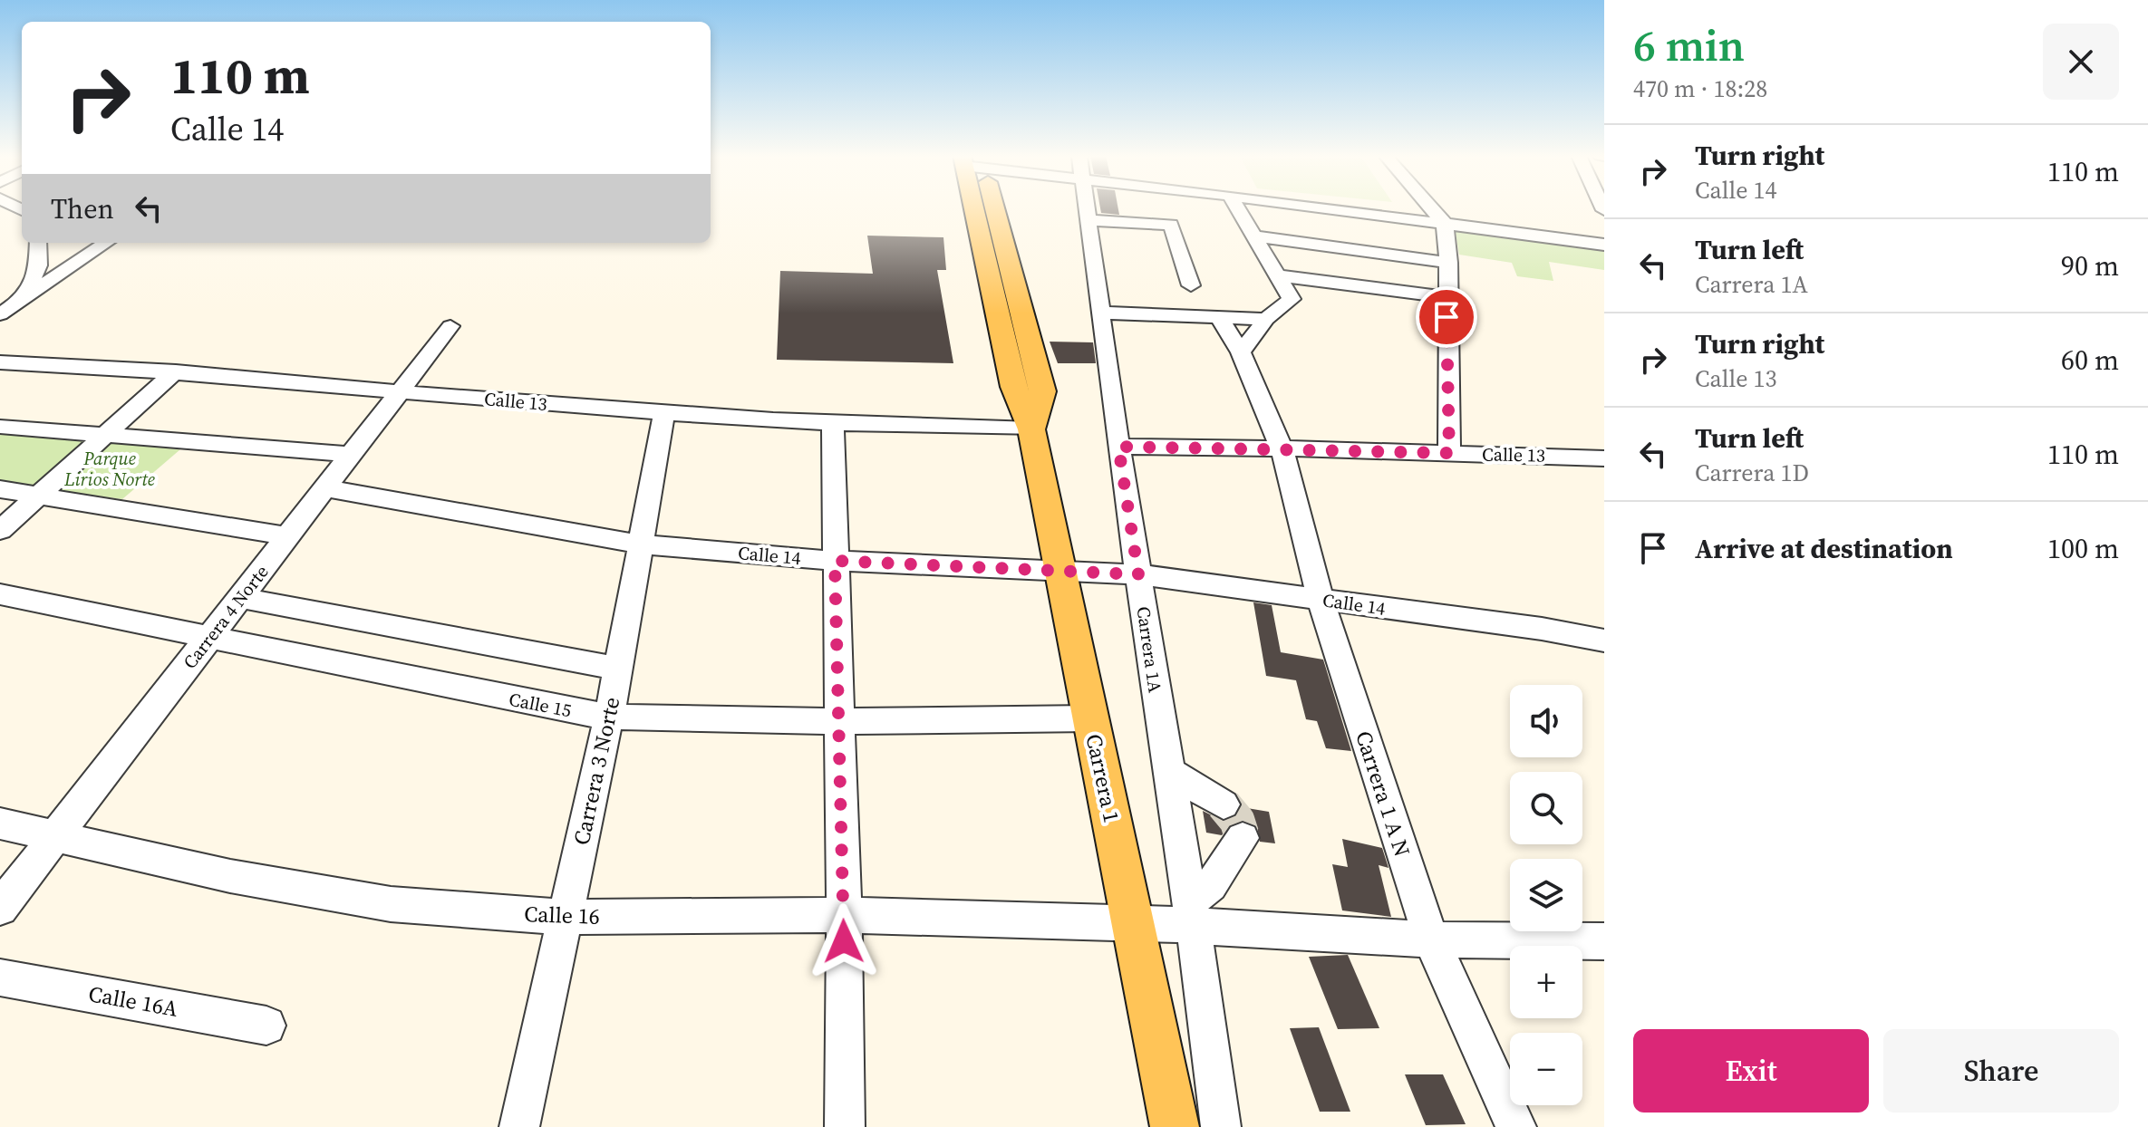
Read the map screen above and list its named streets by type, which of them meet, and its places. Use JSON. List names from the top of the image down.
{
  "streets": {
    "main road": ["Carrera 1"],
    "street": [
      "Calle 13",
      "Calle 14",
      "Carrera 4 Norte",
      "Carrera 1A",
      "Calle 15",
      "Carrera 3 Norte",
      "Carrera 1 A N",
      "Calle 16",
      "Calle 16A"
    ]
  },
  "crossings": [
    ["Calle 13", "Carrera 4 Norte"],
    ["Calle 13", "Carrera 1A"],
    ["Calle 13", "Carrera 3 Norte"],
    ["Calle 13", "Carrera 1"],
    ["Calle 13", "Carrera 1 A N"],
    ["Calle 14", "Carrera 4 Norte"],
    ["Calle 14", "Carrera 1A"],
    ["Calle 14", "Carrera 3 Norte"],
    ["Calle 14", "Carrera 1"],
    ["Calle 14", "Carrera 1 A N"],
    ["Carrera 4 Norte", "Calle 15"],
    ["Carrera 4 Norte", "Calle 16"],
    ["Carrera 1A", "Calle 16"],
    ["Calle 15", "Carrera 3 Norte"],
    ["Calle 15", "Carrera 1"],
    ["Carrera 3 Norte", "Calle 16"],
    ["Carrera 1", "Calle 16"],
    ["Carrera 1 A N", "Calle 16"]
  ],
  "parks": ["Parque Lirios Norte"],
  "page": {
    "heading": ["6 min", "470 m · 18:28"],
    "turn": ["110 m", "Calle 14"],
    "list": [
      {
        "name": "Turn right",
        "note": "Calle 14",
        "value": "110 m"
      },
      {
        "name": "Turn left",
        "note": "Carrera 1A",
        "value": "90 m"
      },
      {
        "name": "Turn right",
        "note": "Calle 13",
        "value": "60 m"
      },
      {
        "name": "Turn left",
        "note": "Carrera 1D",
        "value": "110 m"
      },
      {
        "name": "Arrive at destination",
        "value": "100 m"
      }
    ],
    "then": "Then",
    "map_buttons": ["+", "−"],
    "buttons": ["Exit", "Share"]
  }
}
